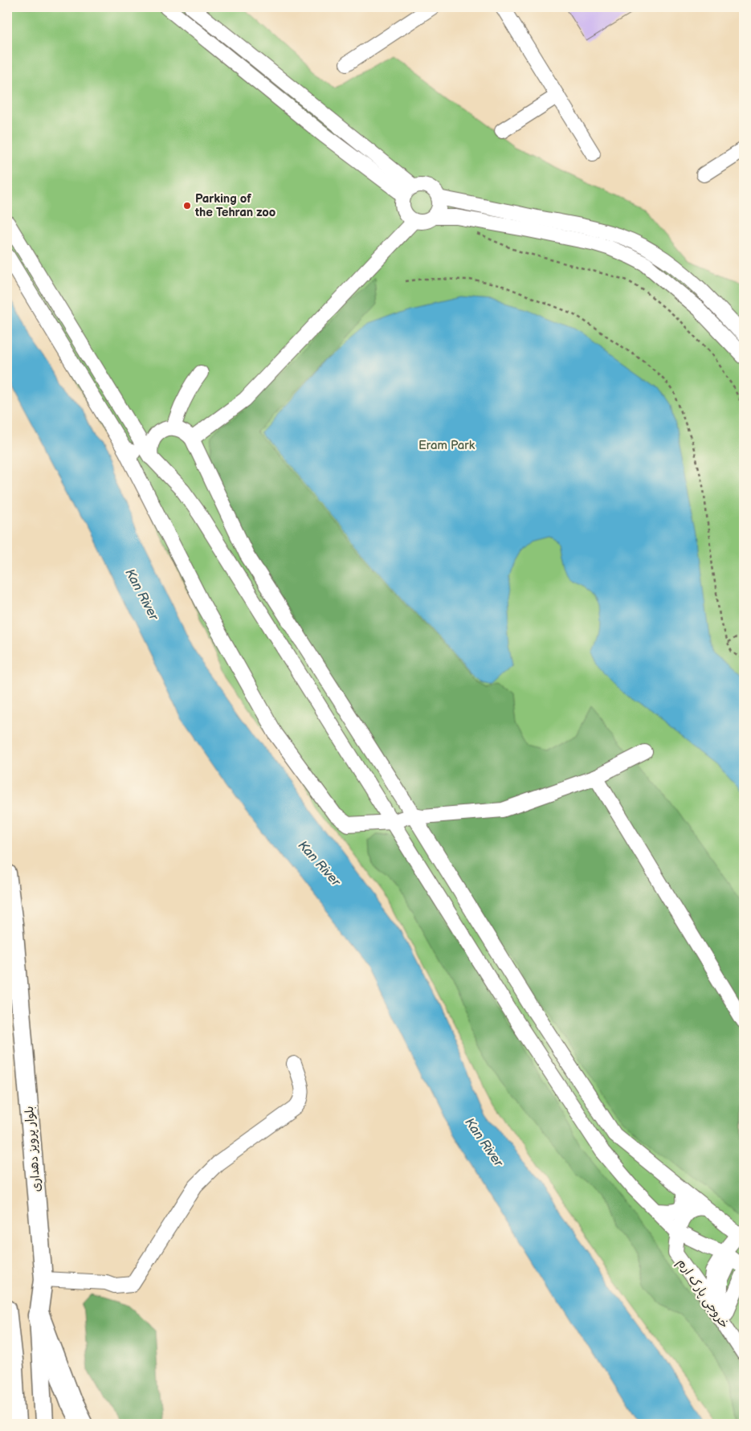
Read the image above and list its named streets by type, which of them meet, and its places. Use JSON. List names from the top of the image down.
{
  "streets": {
    "main road": ["بلوار پرویز دهداری"],
    "street": ["خروجی پارک ارم"]
  },
  "water": ["Kan River"],
  "parks": ["Eram Park"],
  "places": ["Parking of the Tehran zoo"]
}
